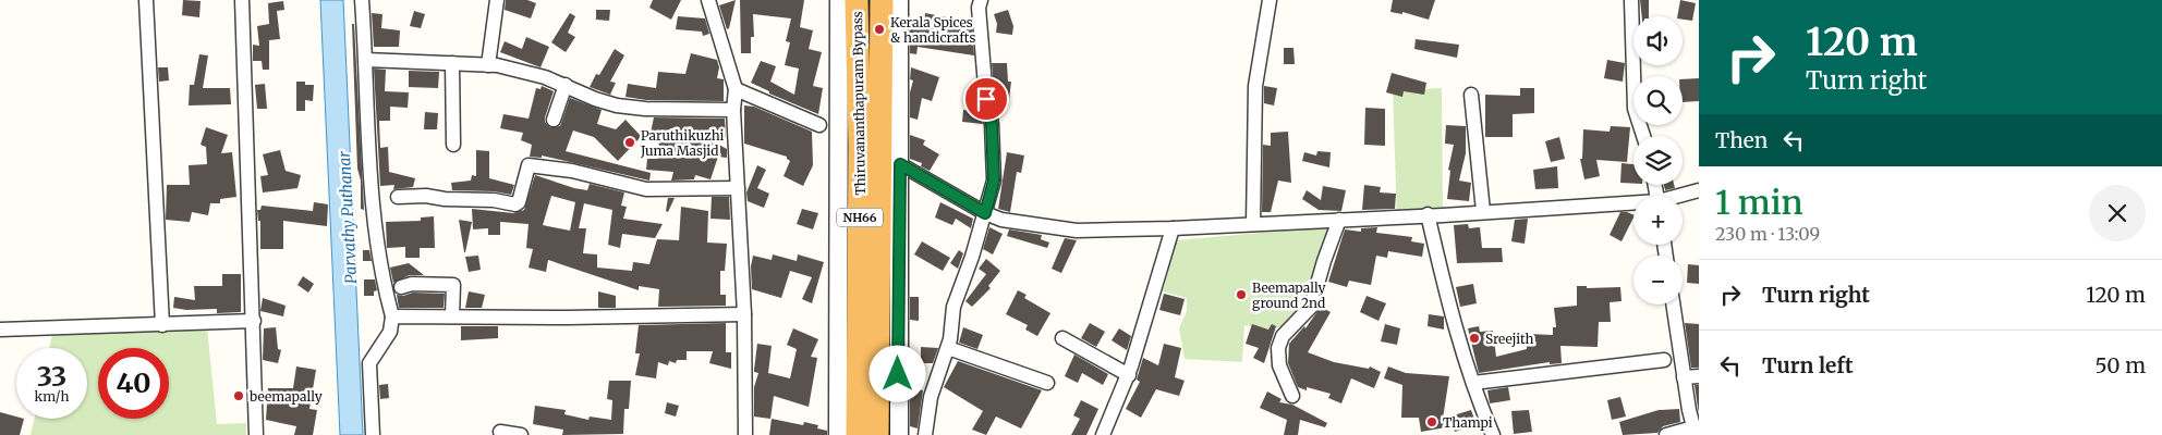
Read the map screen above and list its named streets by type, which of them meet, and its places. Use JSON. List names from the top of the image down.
{
  "streets": {
    "highway": ["Thiruvananthapuram Bypass", "NH66"]
  },
  "water": ["Parvathy Puthanar"],
  "places": [
    "Kerala Spices & handicrafts",
    "Paruthikuzhi Juma Masjid",
    "Beemapally ground 2nd",
    "Sreejith",
    "beemapally",
    "Thampi"
  ],
  "page": {
    "turn": ["120 m", "Turn right"],
    "map_buttons": ["+", "−"],
    "then": "Then",
    "heading": ["1 min", "230 m · 13:09"],
    "list": [
      {
        "name": "Turn right",
        "value": "120 m"
      },
      {
        "name": "Turn left",
        "value": "50 m"
      }
    ],
    "speed": "33 km/h",
    "limit": "40"
  }
}
